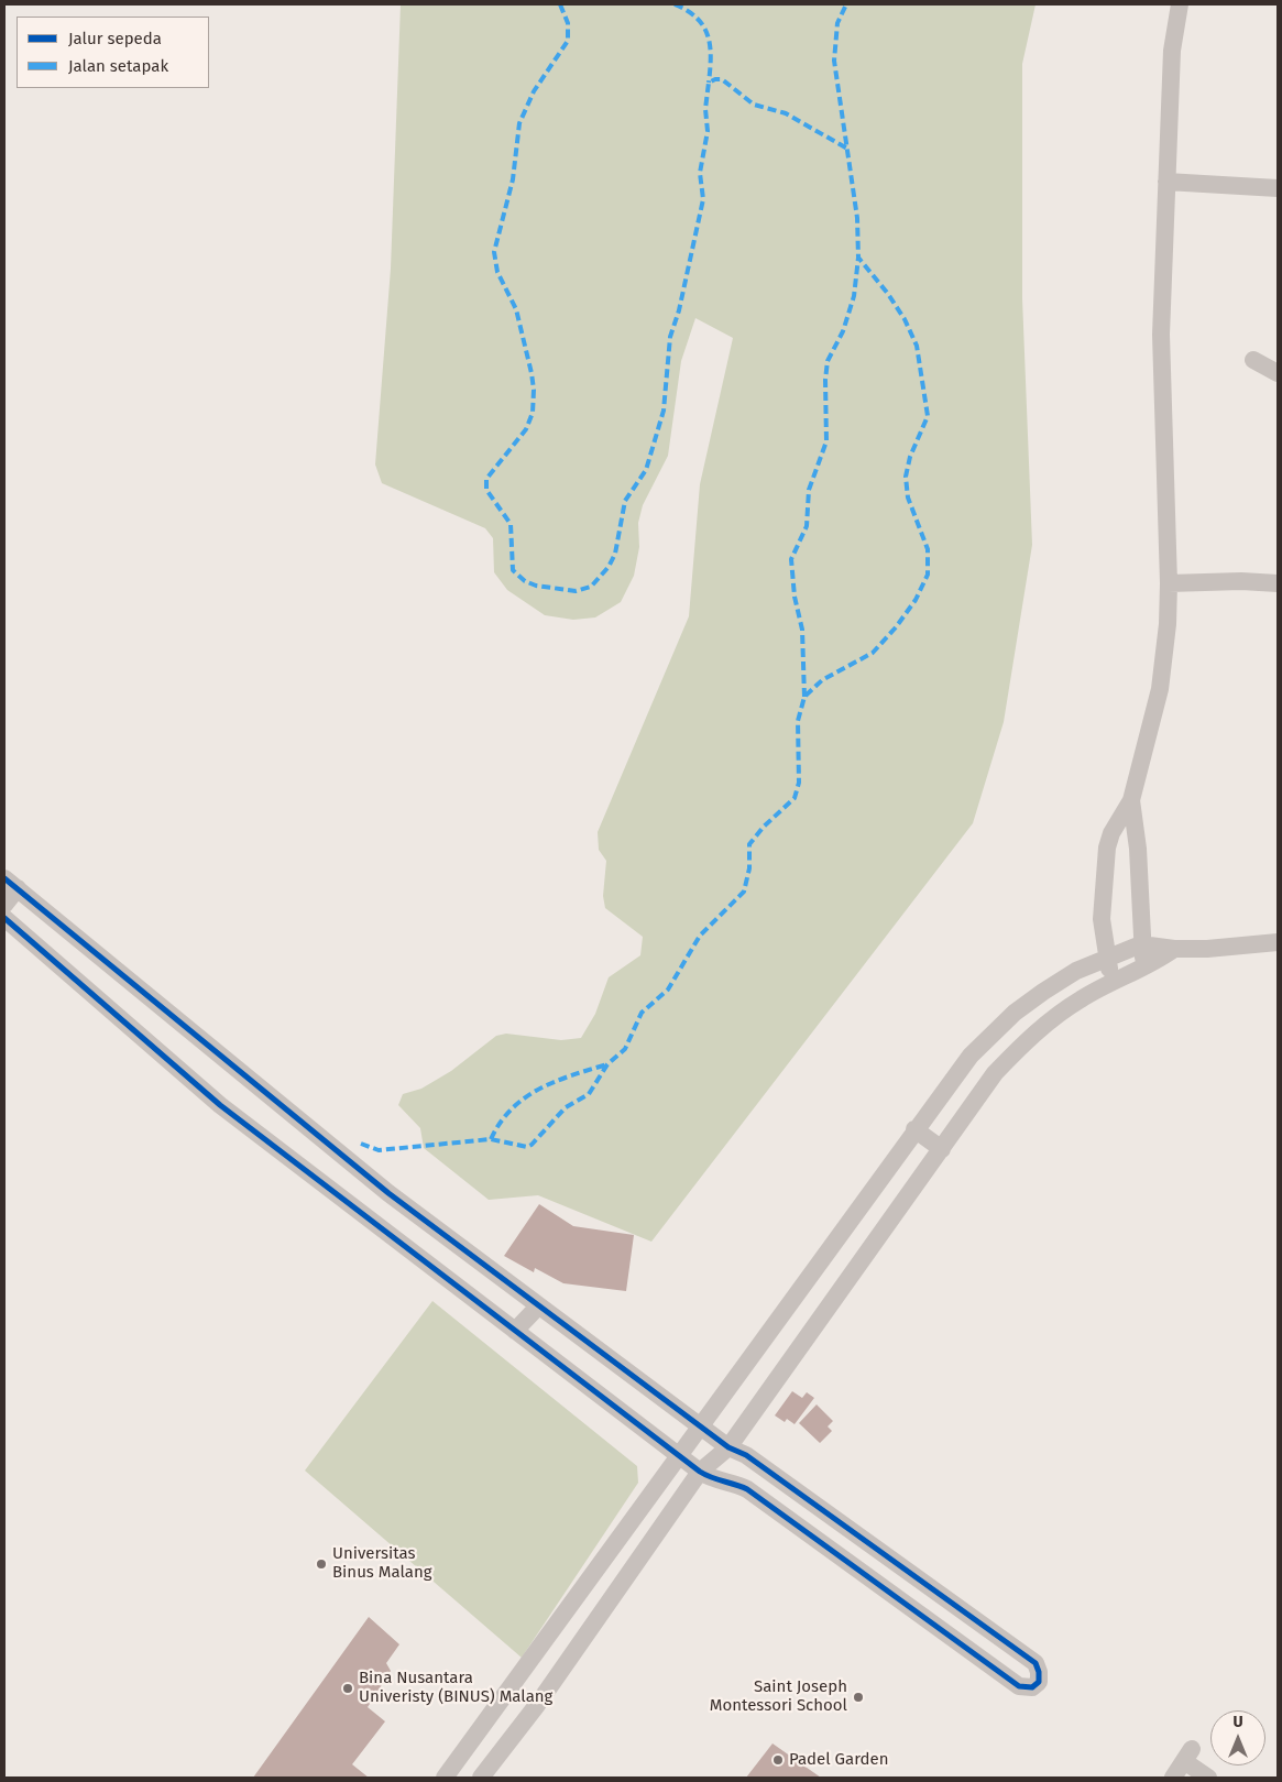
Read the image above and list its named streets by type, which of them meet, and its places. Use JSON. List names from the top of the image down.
{
  "places": [
    "Universitas Binus Malang",
    "Bina Nusantara Univeristy (BINUS) Malang",
    "Saint Joseph Montessori School",
    "Padel Garden"
  ],
  "legend": ["Jalur sepeda", "Jalan setapak"],
  "north": "top"
}
